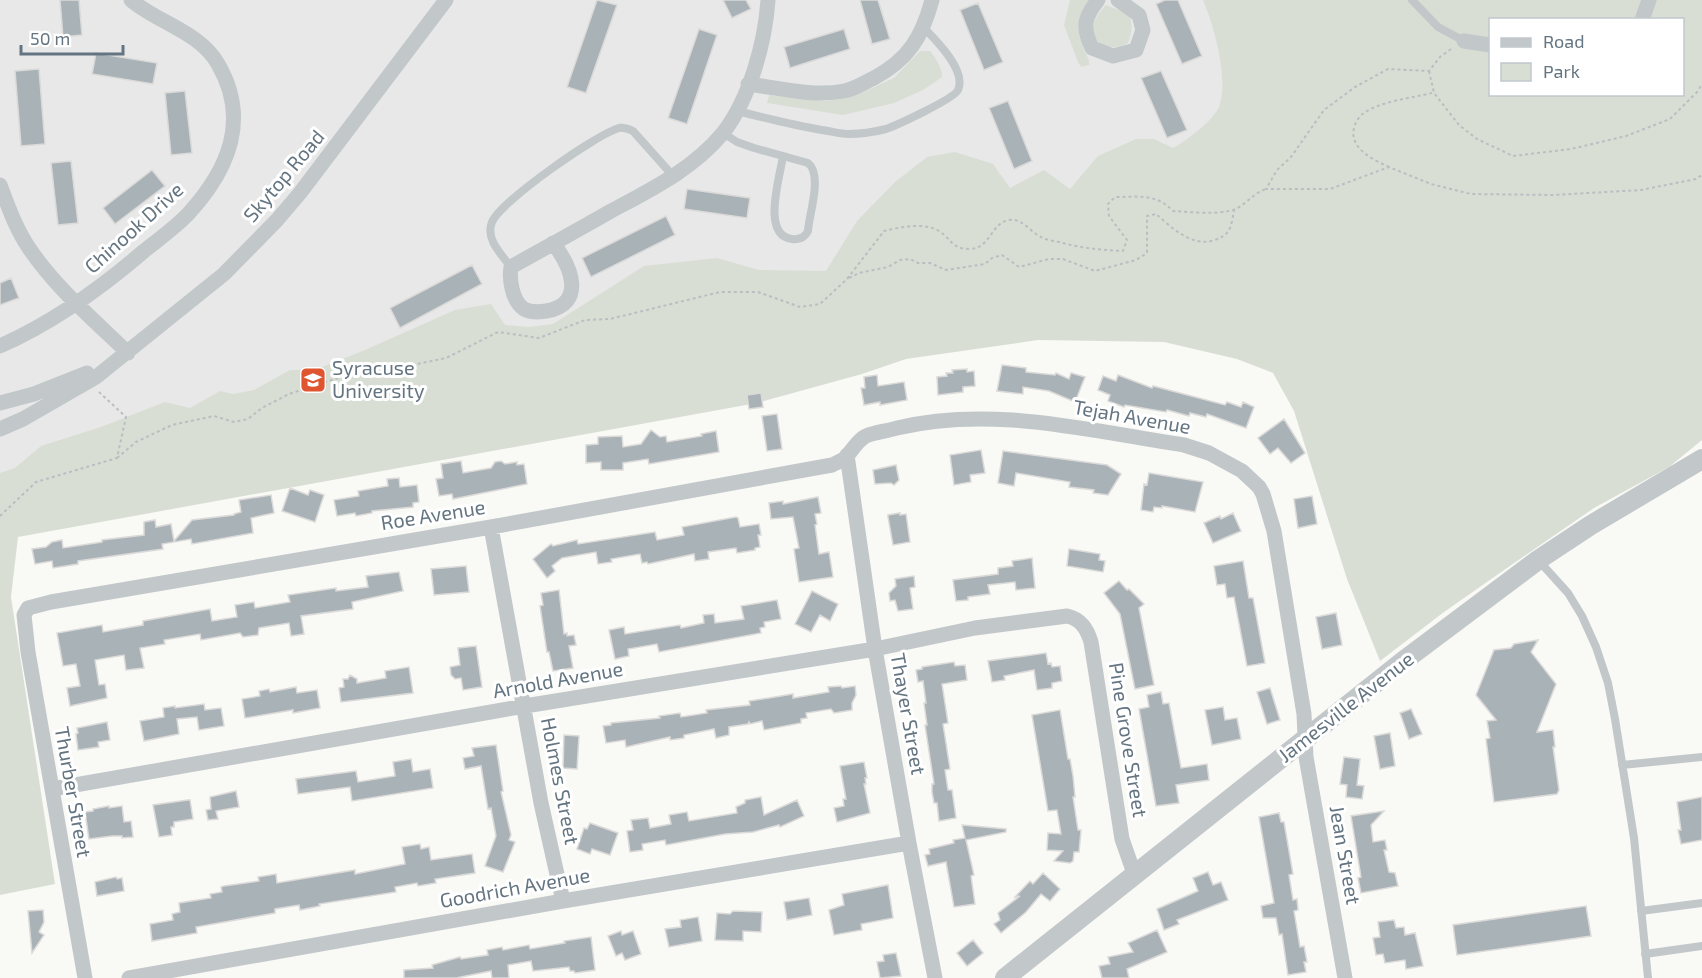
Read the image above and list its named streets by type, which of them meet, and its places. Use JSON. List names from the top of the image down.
{
  "streets": {
    "street": [
      "Skytop Road",
      "Chinook Drive",
      "Tejah Avenue",
      "Roe Avenue",
      "Arnold Avenue",
      "Jamesville Avenue",
      "Thayer Street",
      "Pine Grove Street",
      "Holmes Street",
      "Thurber Street",
      "Jean Street",
      "Goodrich Avenue"
    ]
  },
  "crossings": [
    ["Tejah Avenue", "Roe Avenue"],
    ["Tejah Avenue", "Jamesville Avenue"],
    ["Tejah Avenue", "Thayer Street"],
    ["Tejah Avenue", "Jean Street"],
    ["Roe Avenue", "Thayer Street"],
    ["Roe Avenue", "Holmes Street"],
    ["Roe Avenue", "Thurber Street"],
    ["Arnold Avenue", "Thayer Street"],
    ["Arnold Avenue", "Pine Grove Street"],
    ["Arnold Avenue", "Holmes Street"],
    ["Arnold Avenue", "Thurber Street"],
    ["Jamesville Avenue", "Pine Grove Street"],
    ["Jamesville Avenue", "Jean Street"],
    ["Thayer Street", "Goodrich Avenue"],
    ["Holmes Street", "Goodrich Avenue"]
  ],
  "places": {
    "school or university": ["Syracuse University"]
  },
  "legend": ["Road", "Park"],
  "scale_bar": "50 m"
}
